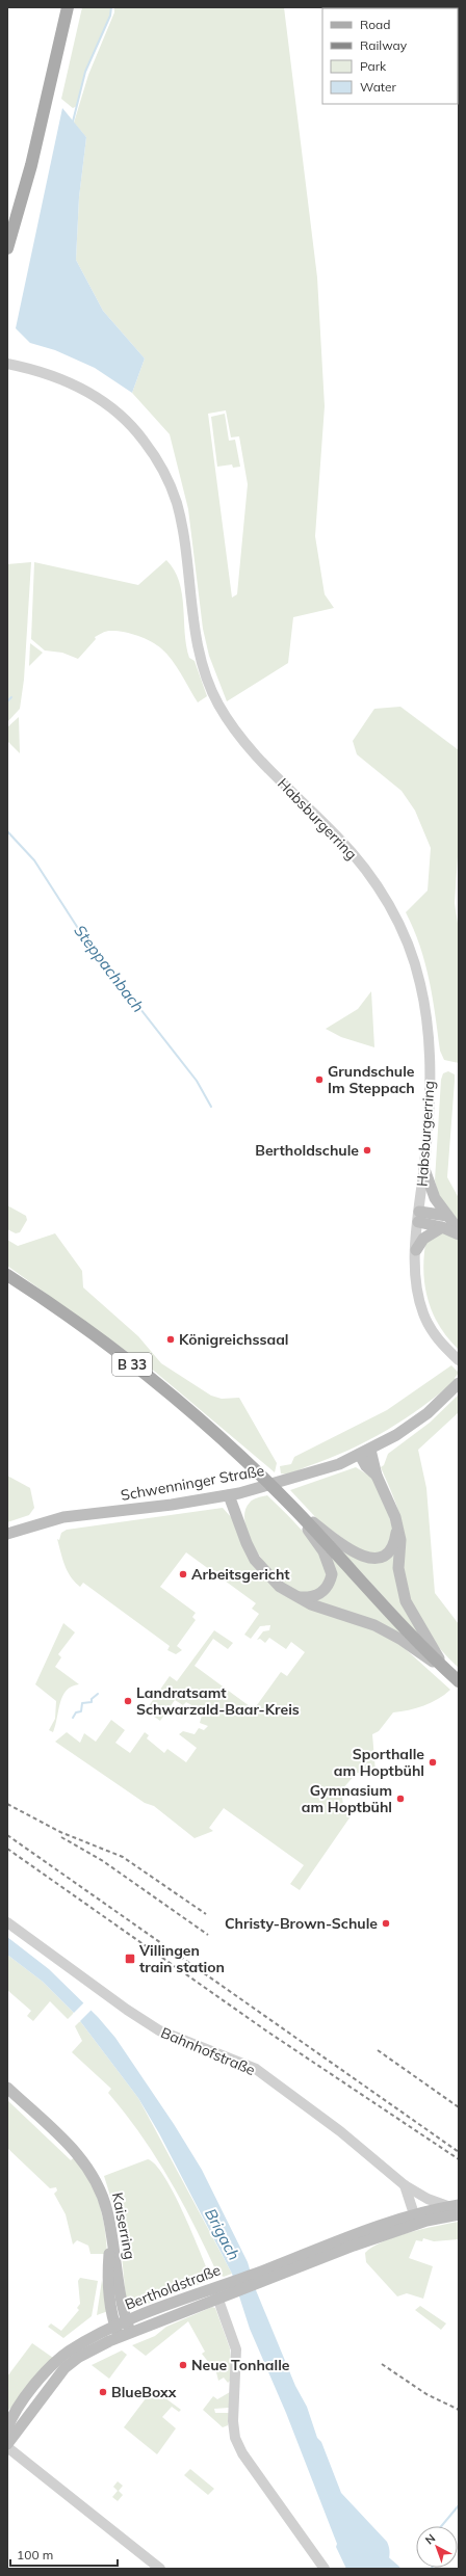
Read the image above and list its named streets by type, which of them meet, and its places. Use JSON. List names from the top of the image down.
{
  "streets": {
    "main road": [
      "B 33",
      "Schwenninger Straße",
      "Kaiserring",
      "Bertholdstraße"
    ],
    "street": ["Habsburgerring", "Bahnhofstraße"]
  },
  "crossings": [
    ["Bahnhofstraße", "Bertholdstraße"],
    ["Kaiserring", "Bertholdstraße"]
  ],
  "water": ["Steppachbach", "Brigach"],
  "places": {
    "other": [
      "Grundschule Im Steppach",
      "Bertholdschule",
      "Königreichssaal",
      "Arbeitsgericht",
      "Landratsamt Schwarzald-Baar-Kreis",
      "Sporthalle am Hoptbühl",
      "Gymnasium am Hoptbühl",
      "Christy-Brown-Schule",
      "Neue Tonhalle",
      "BlueBoxx"
    ],
    "transit": ["Villingen train station"]
  },
  "legend": [
    "Road",
    "Railway",
    "Park",
    "Water"
  ],
  "scale_bar": "100 m",
  "north": "top left"
}
